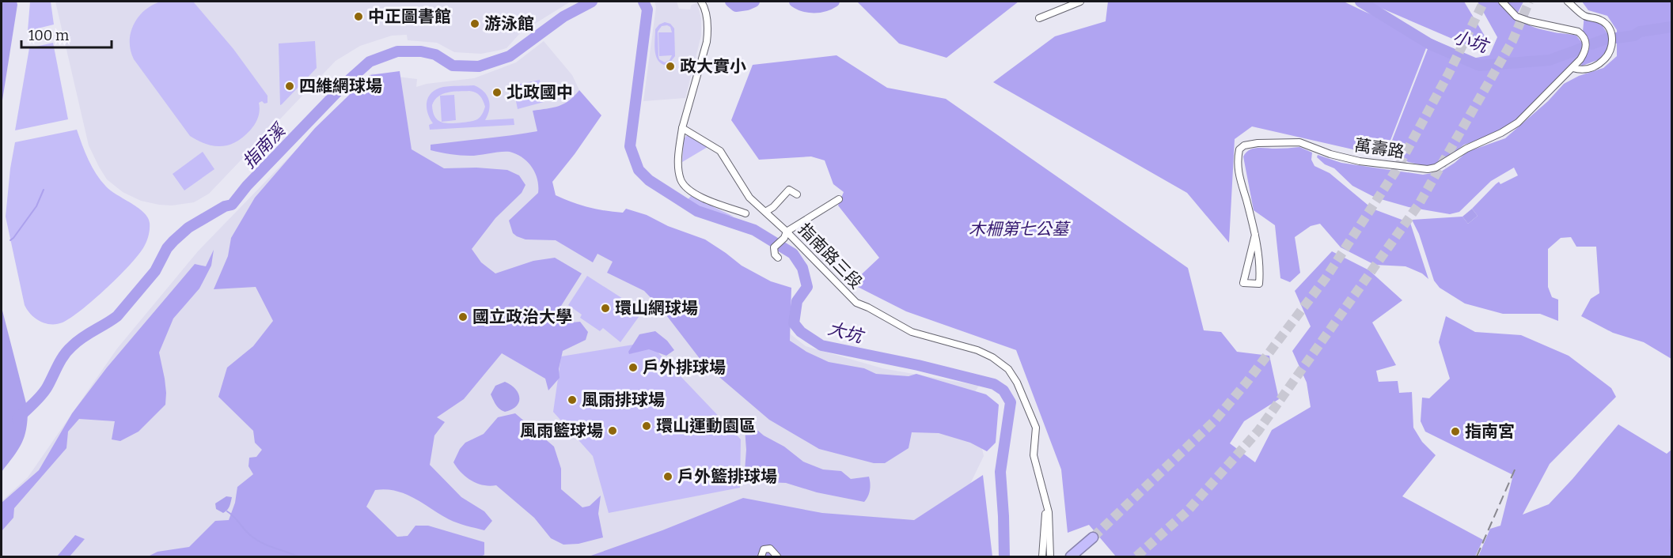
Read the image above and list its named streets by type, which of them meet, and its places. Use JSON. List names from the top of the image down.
{
  "streets": {
    "street": ["萬壽路", "指南路三段"]
  },
  "water": ["小坑", "指南溪", "大坑"],
  "parks": ["木柵第七公墓"],
  "places": [
    "中正圖書館",
    "游泳館",
    "政大實小",
    "四維網球場",
    "北政國中",
    "環山網球場",
    "國立政治大學",
    "戶外排球場",
    "風雨排球場",
    "環山運動園區",
    "風雨籃球場",
    "指南宮",
    "戶外籃排球場"
  ],
  "scale_bar": "100 m"
}
